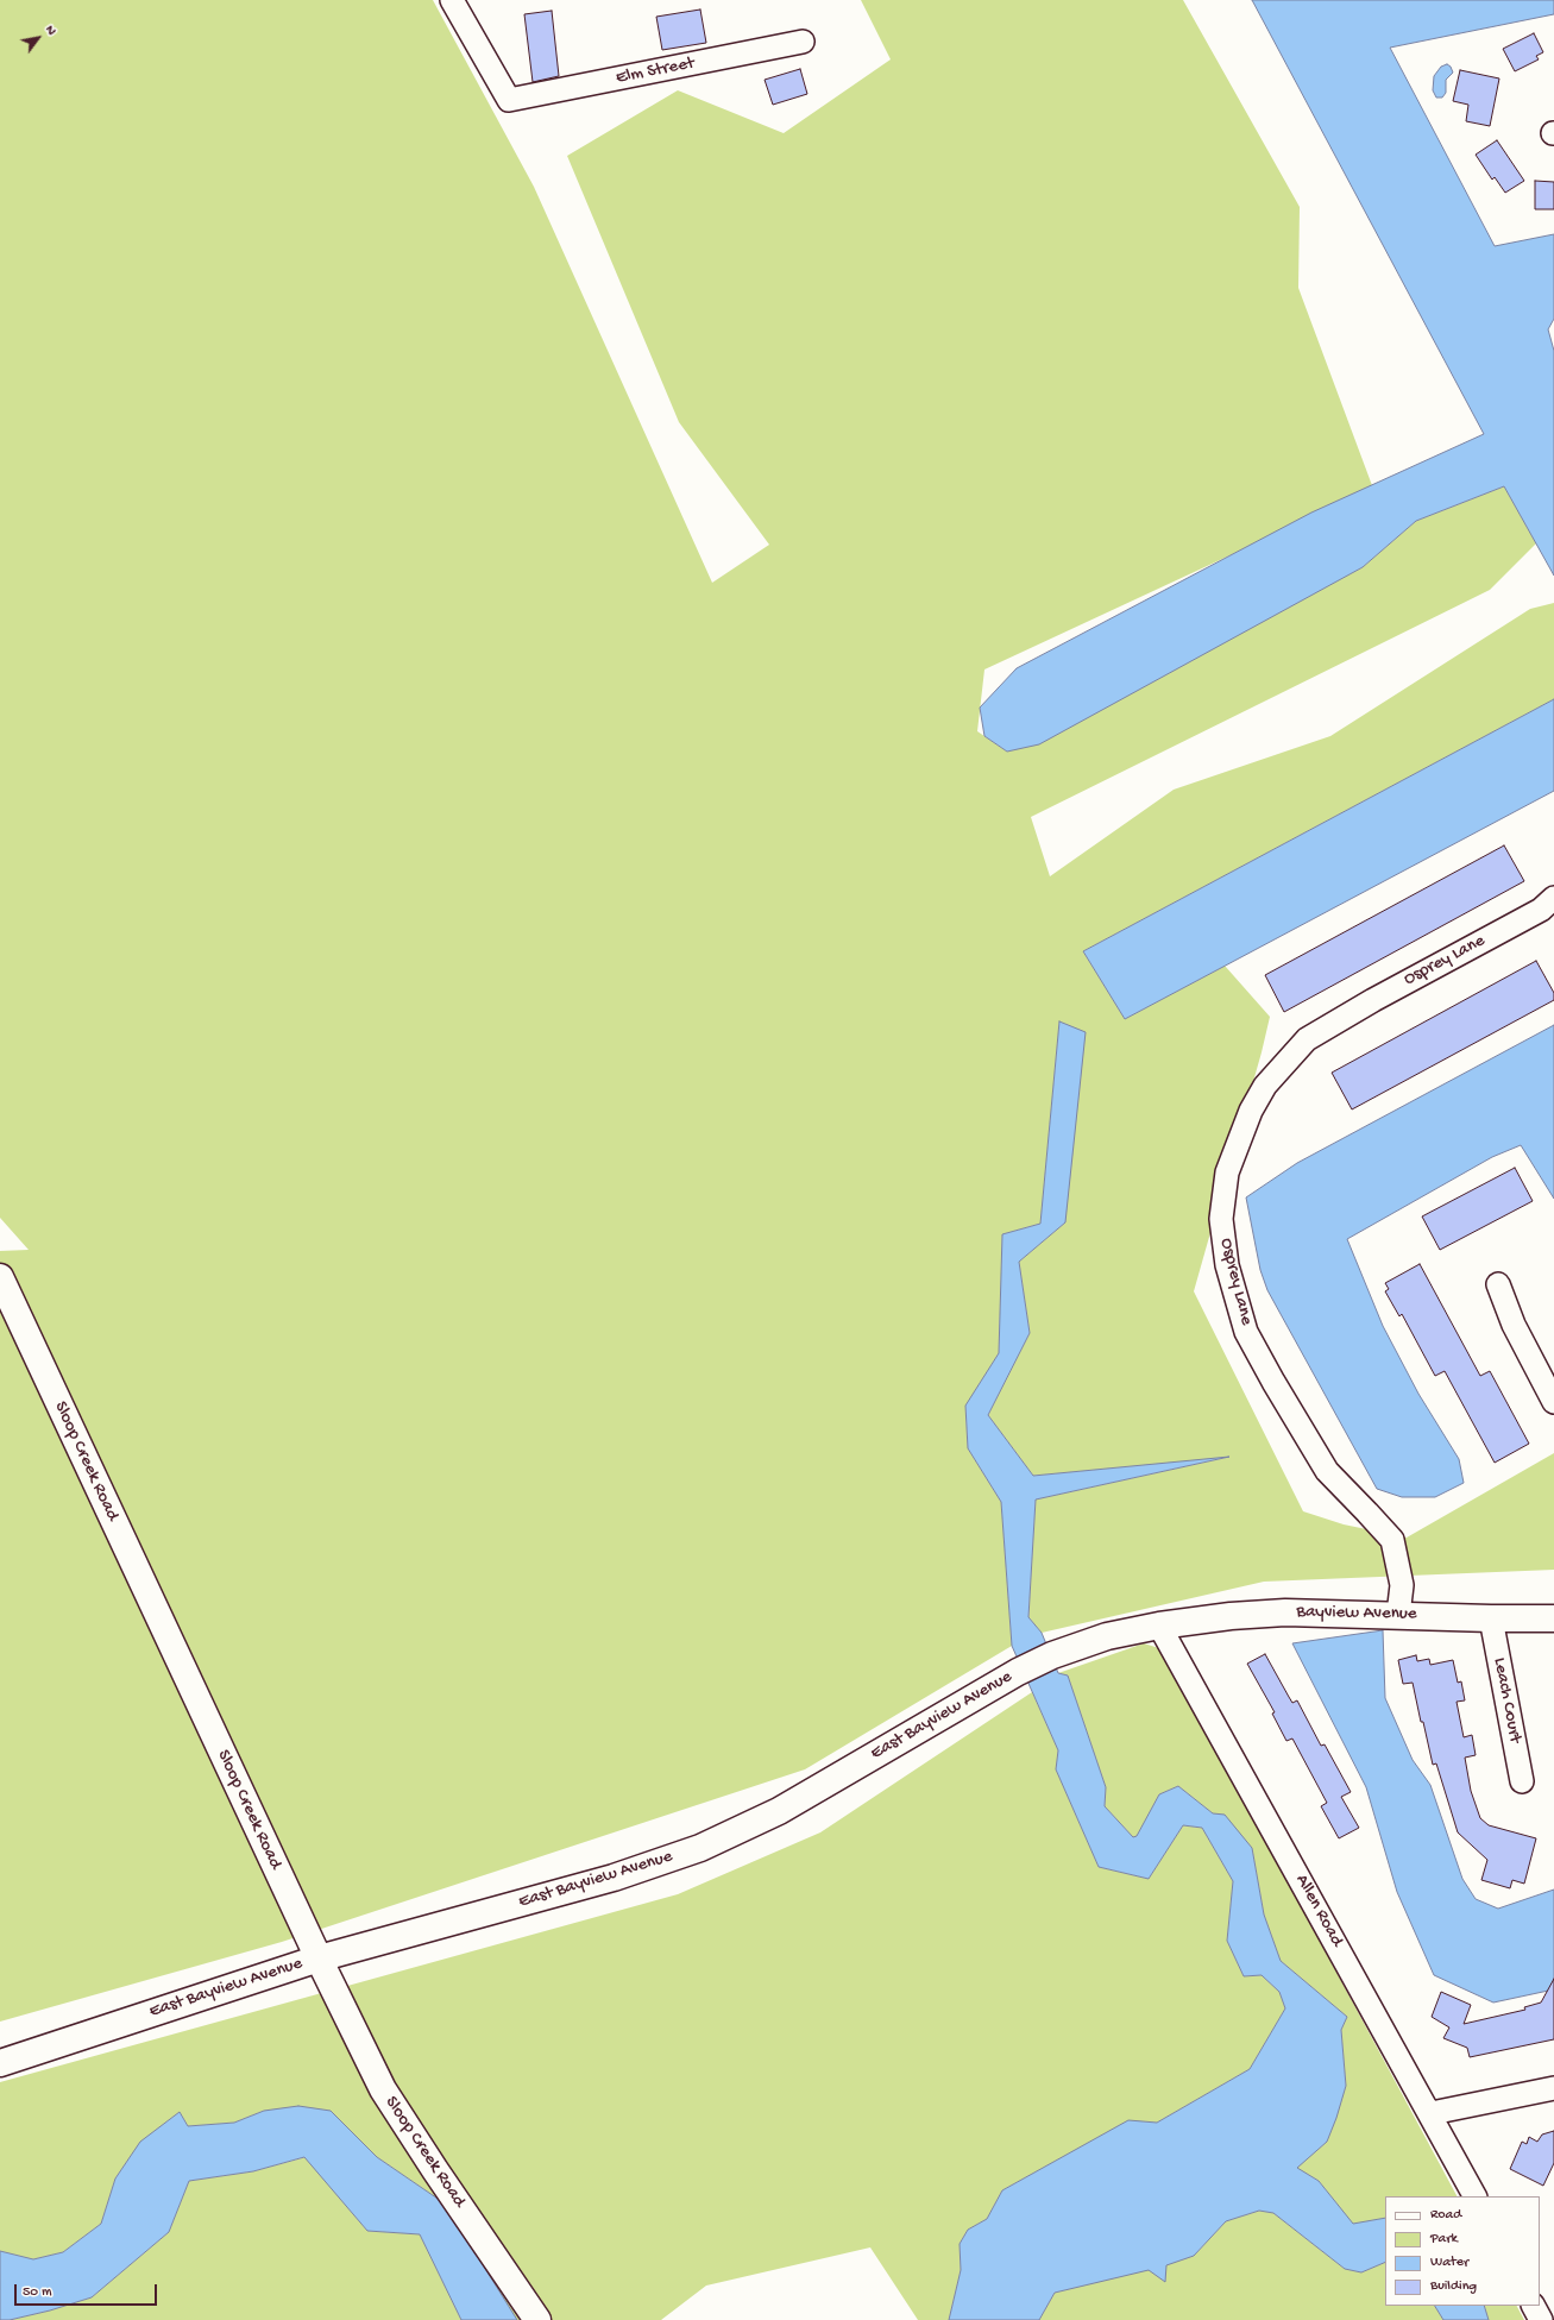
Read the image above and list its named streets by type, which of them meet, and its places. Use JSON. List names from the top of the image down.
{
  "streets": {
    "main road": ["Sloop Creek Road", "Bayview Avenue", "East Bayview Avenue"],
    "street": [
      "Elm Street",
      "Osprey Lane",
      "Leach Court",
      "Allen Road"
    ]
  },
  "crossings": [
    ["Osprey Lane", "Bayview Avenue"],
    ["Sloop Creek Road", "East Bayview Avenue"],
    ["Bayview Avenue", "Leach Court"],
    ["Bayview Avenue", "East Bayview Avenue"],
    ["Bayview Avenue", "Allen Road"],
    ["East Bayview Avenue", "Allen Road"]
  ],
  "legend": [
    "Road",
    "Park",
    "Water",
    "Building"
  ],
  "scale_bar": "50 m",
  "north": "top right"
}
